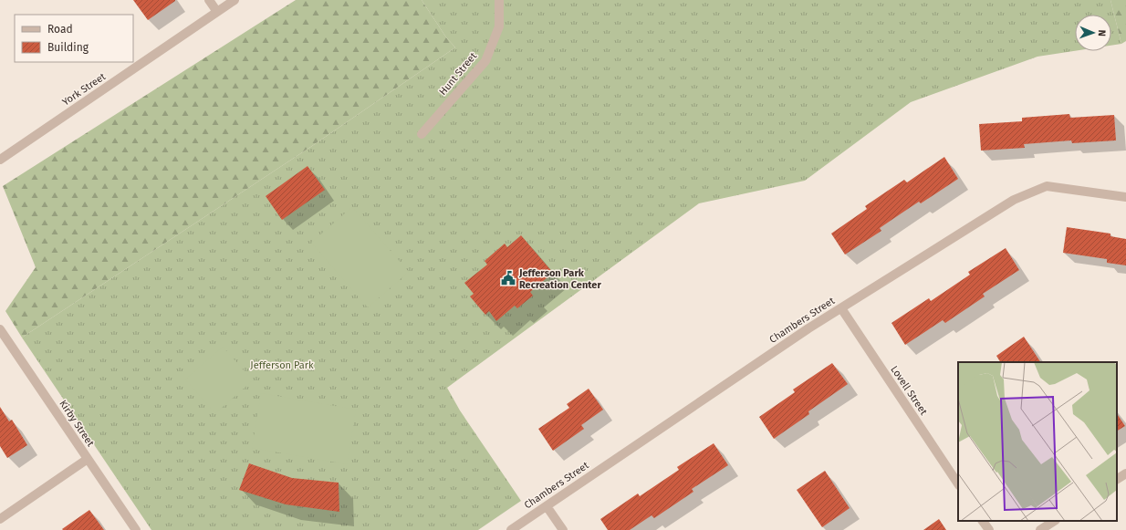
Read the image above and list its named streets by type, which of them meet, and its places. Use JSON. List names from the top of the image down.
{
  "streets": {
    "street": [
      "Hunt Street",
      "York Street",
      "Chambers Street",
      "Lovell Street",
      "Kirby Street"
    ]
  },
  "crossings": [
    ["Chambers Street", "Lovell Street"]
  ],
  "parks": ["Jefferson Park"],
  "places": {
    "public building": ["Jefferson Park Recreation Center"]
  },
  "legend": ["Road", "Building"],
  "north": "right"
}
